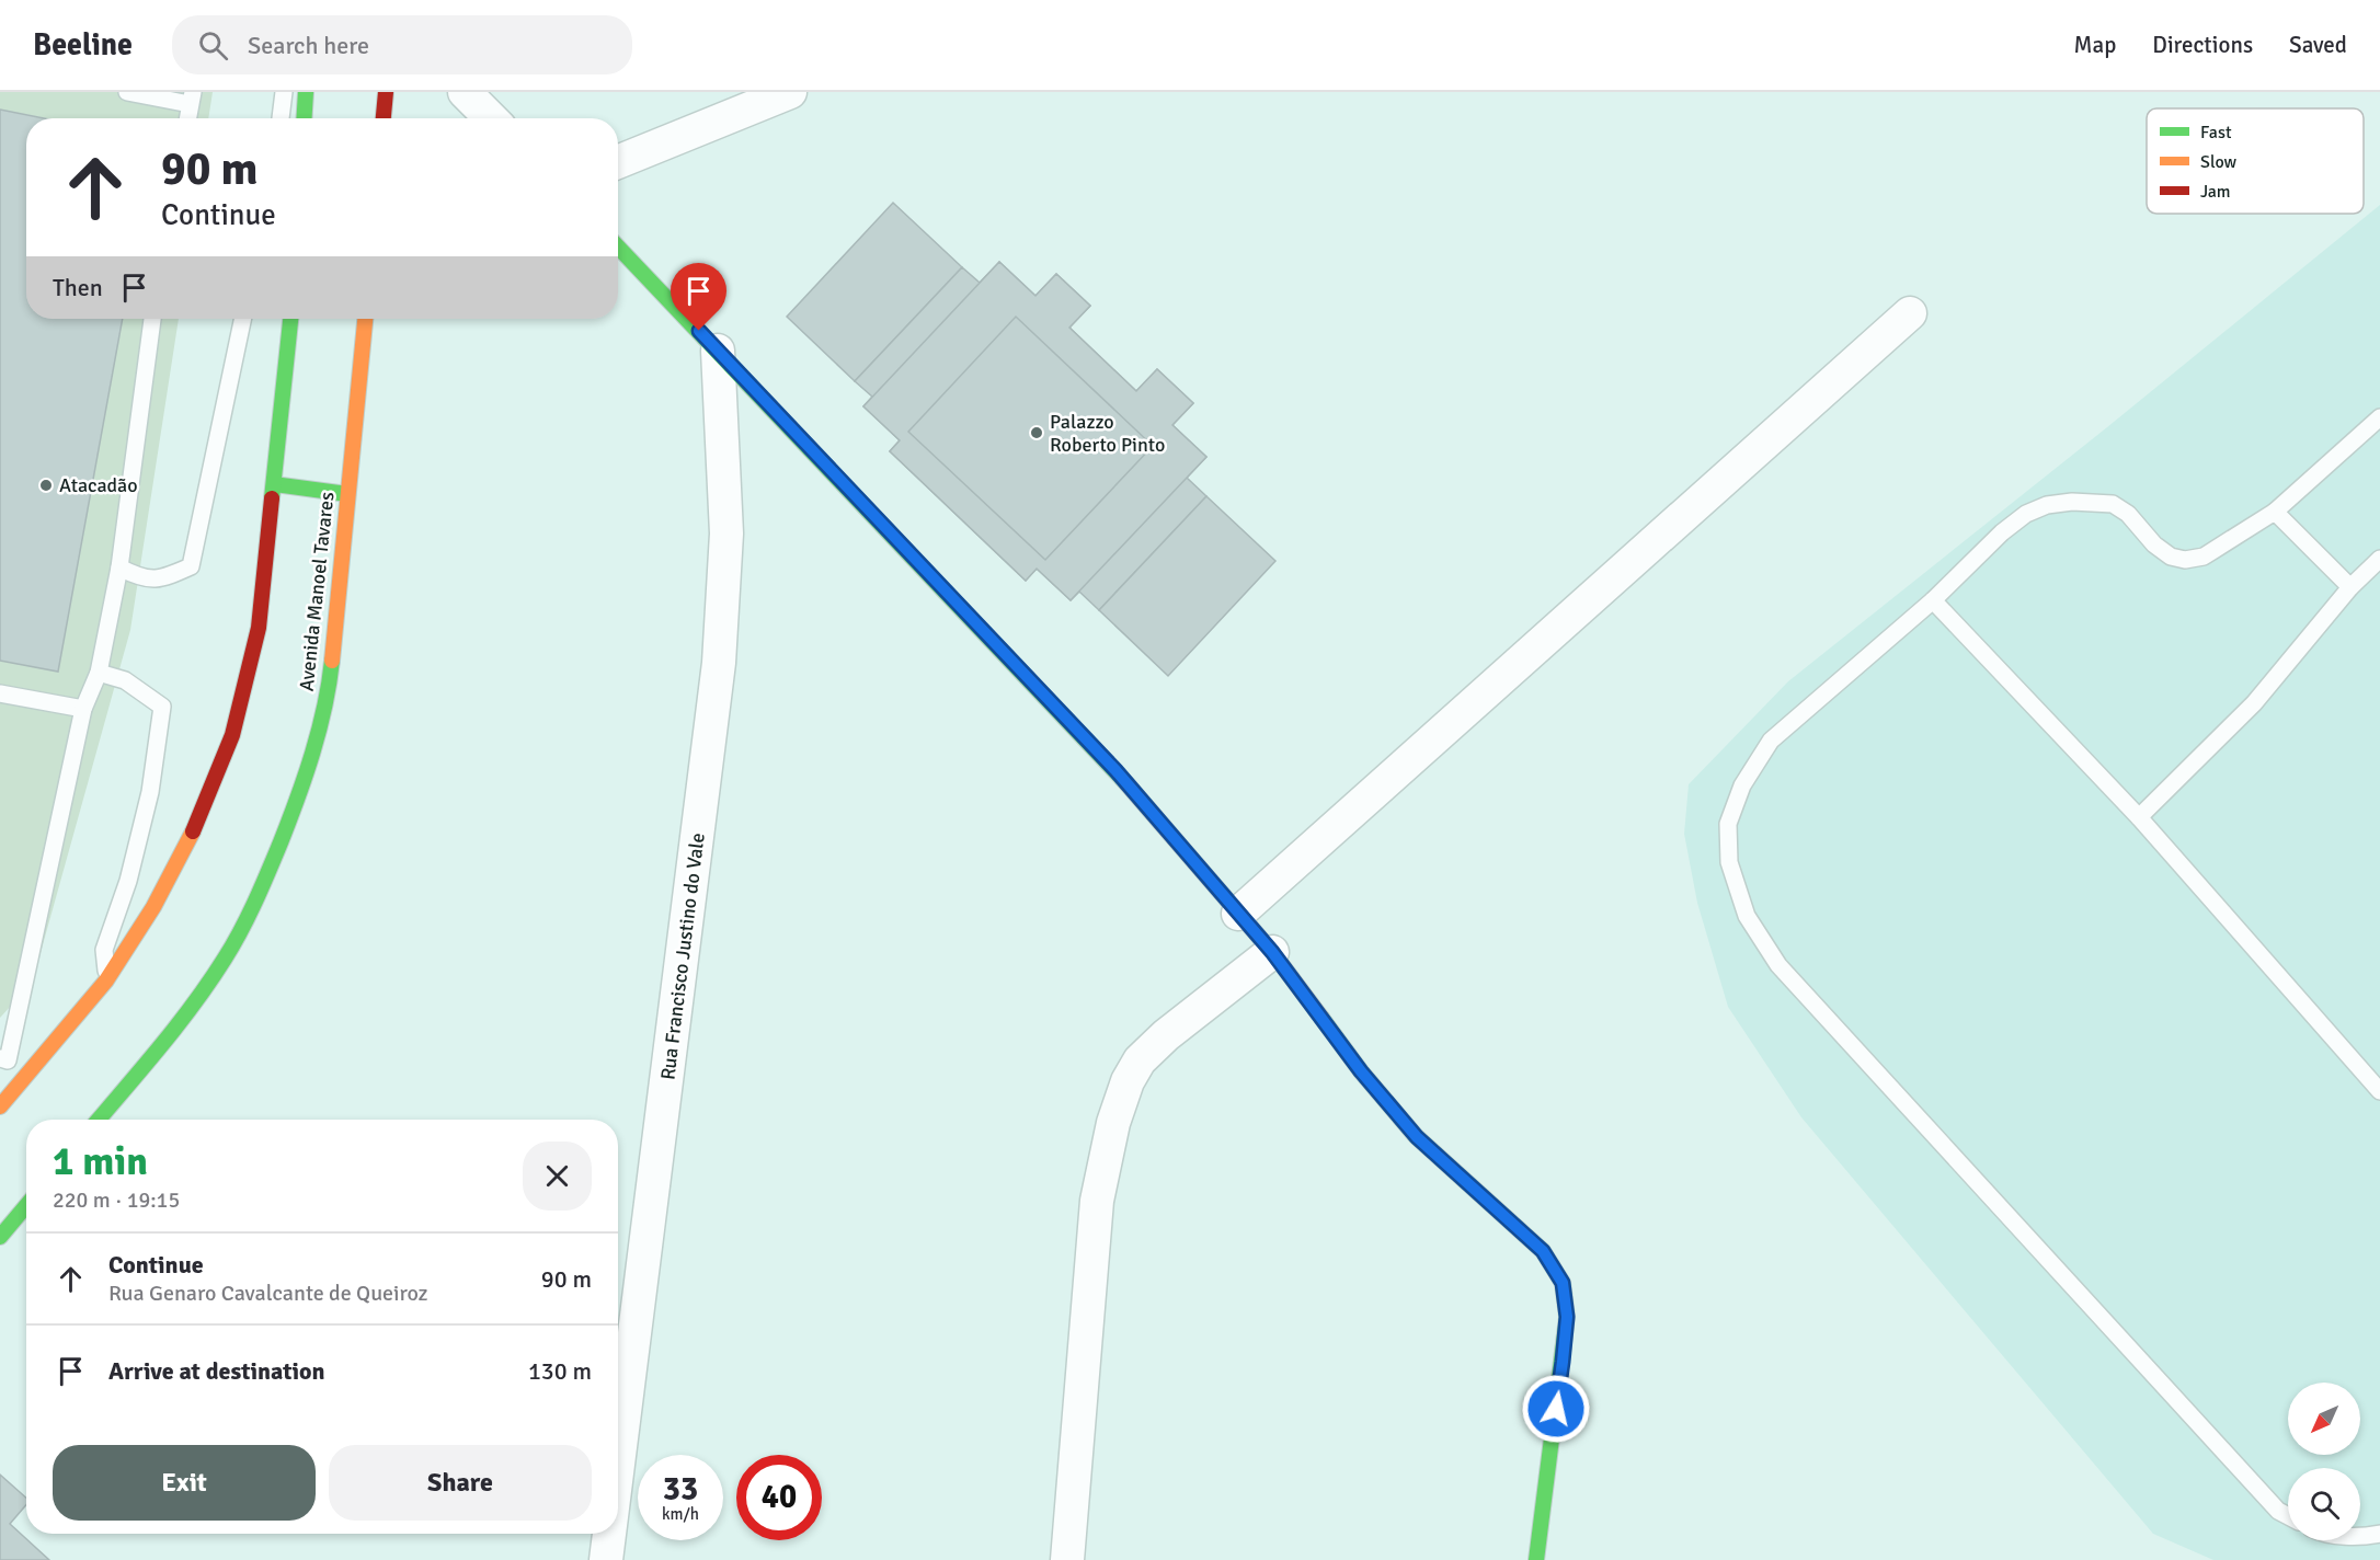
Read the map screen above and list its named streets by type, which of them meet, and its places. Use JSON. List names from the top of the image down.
{
  "streets": {
    "main road": ["Avenida Manoel Tavares"],
    "street": ["Rua Francisco Justino do Vale"]
  },
  "places": ["Palazzo Roberto Pinto", "Atacadão"],
  "legend": ["Fast", "Slow", "Jam"],
  "north": "bottom left",
  "page": {
    "header": "Beeline",
    "search": "Search here",
    "nav": ["Map", "Directions", "Saved"],
    "turn": ["90 m", "Continue"],
    "then": "Then",
    "heading": ["1 min", "220 m · 19:15"],
    "list": [
      {
        "name": "Continue",
        "note": "Rua Genaro Cavalcante de Queiroz",
        "value": "90 m"
      },
      {
        "name": "Arrive at destination",
        "value": "130 m"
      }
    ],
    "buttons": ["Exit", "Share"],
    "speed": "33 km/h",
    "limit": "40"
  }
}
